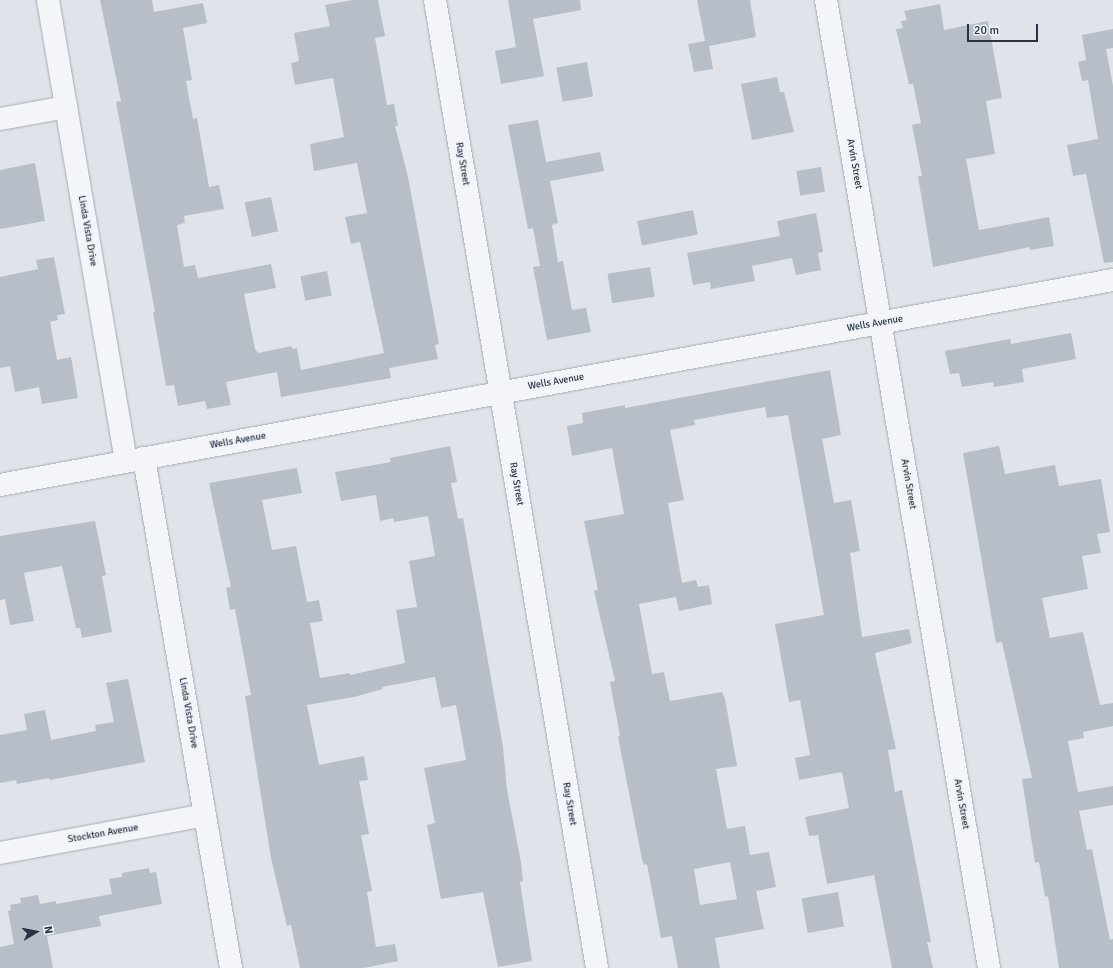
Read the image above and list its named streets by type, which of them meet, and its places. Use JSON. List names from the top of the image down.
{
  "streets": {
    "street": [
      "Ray Street",
      "Arvin Street",
      "Linda Vista Drive",
      "Wells Avenue",
      "Stockton Avenue"
    ]
  },
  "crossings": [
    ["Ray Street", "Wells Avenue"],
    ["Arvin Street", "Wells Avenue"],
    ["Linda Vista Drive", "Wells Avenue"],
    ["Linda Vista Drive", "Stockton Avenue"]
  ],
  "scale_bar": "20 m",
  "north": "right"
}
